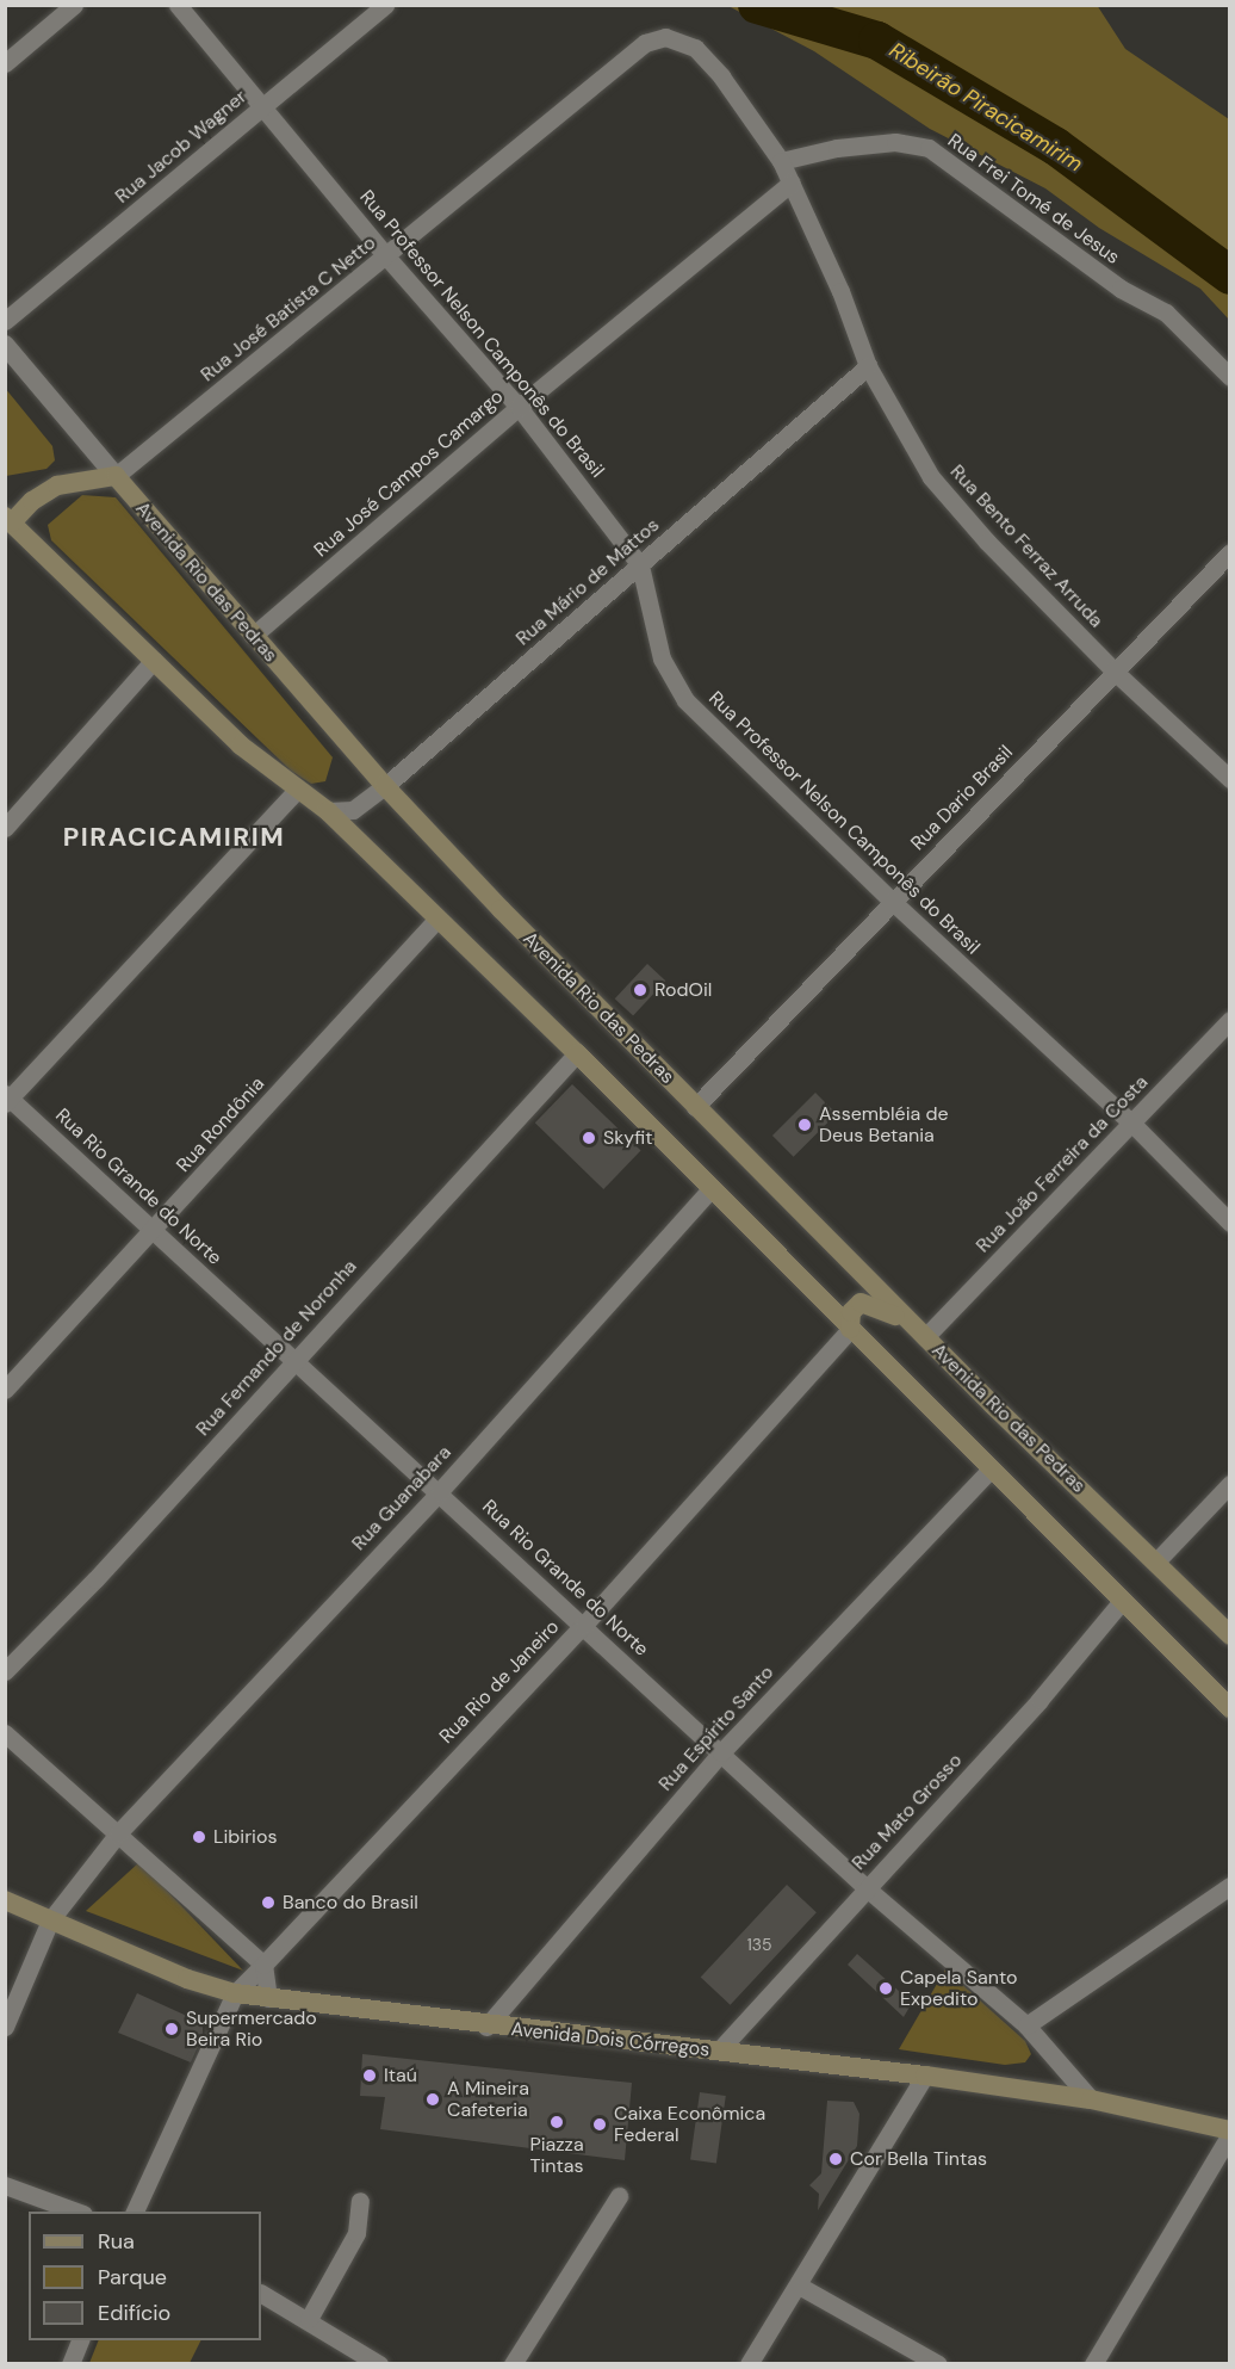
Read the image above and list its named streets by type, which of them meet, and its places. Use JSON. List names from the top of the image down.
{
  "streets": {
    "main road": ["Avenida Rio das Pedras", "Avenida Dois Córregos"],
    "street": [
      "Rua Jacob Wagner",
      "Rua Frei Tomé de Jesus",
      "Rua José Batista C Netto",
      "Rua Professor Nelson Camponês do Brasil",
      "Rua José Campos Camargo",
      "Rua Bento Ferraz Arruda",
      "Rua Mário de Mattos",
      "Rua Dario Brasil",
      "Rua Rondônia",
      "Rua João Ferreira da Costa",
      "Rua Rio Grande do Norte",
      "Rua Fernando de Noronha",
      "Rua Guanabara",
      "Rua Rio de Janeiro",
      "Rua Espírito Santo",
      "Rua Mato Grosso"
    ]
  },
  "crossings": [
    ["Rua Jacob Wagner", "Rua Professor Nelson Camponês do Brasil"],
    ["Rua Frei Tomé de Jesus", "Rua Bento Ferraz Arruda"],
    ["Rua José Batista C Netto", "Rua Professor Nelson Camponês do Brasil"],
    ["Rua José Batista C Netto", "Rua Bento Ferraz Arruda"],
    ["Rua José Batista C Netto", "Avenida Rio das Pedras"],
    ["Rua Professor Nelson Camponês do Brasil", "Rua José Campos Camargo"],
    ["Rua Professor Nelson Camponês do Brasil", "Rua Mário de Mattos"],
    ["Rua Professor Nelson Camponês do Brasil", "Rua Dario Brasil"],
    ["Rua Professor Nelson Camponês do Brasil", "Rua João Ferreira da Costa"],
    ["Rua José Campos Camargo", "Rua Bento Ferraz Arruda"],
    ["Rua José Campos Camargo", "Avenida Rio das Pedras"],
    ["Rua Bento Ferraz Arruda", "Rua Mário de Mattos"],
    ["Rua Bento Ferraz Arruda", "Rua Dario Brasil"],
    ["Avenida Rio das Pedras", "Rua Mário de Mattos"],
    ["Avenida Rio das Pedras", "Rua Dario Brasil"],
    ["Avenida Rio das Pedras", "Rua João Ferreira da Costa"],
    ["Rua Rondônia", "Rua Rio Grande do Norte"],
    ["Rua Rio Grande do Norte", "Rua Fernando de Noronha"],
    ["Rua Rio Grande do Norte", "Rua Guanabara"],
    ["Rua Rio Grande do Norte", "Rua Rio de Janeiro"],
    ["Rua Rio Grande do Norte", "Rua Espírito Santo"],
    ["Rua Rio Grande do Norte", "Rua Mato Grosso"],
    ["Rua Rio Grande do Norte", "Avenida Dois Córregos"],
    ["Rua Guanabara", "Avenida Dois Córregos"],
    ["Rua Rio de Janeiro", "Avenida Dois Córregos"],
    ["Rua Espírito Santo", "Avenida Dois Córregos"],
    ["Rua Mato Grosso", "Avenida Dois Córregos"]
  ],
  "districts": ["PIRACICAMIRIM"],
  "water": ["Ribeirão Piracicamirim"],
  "places": [
    "RodOil",
    "Assembléia de Deus Betania",
    "Skyfit",
    "Libirios",
    "Banco do Brasil",
    "Capela Santo Expedito",
    "Supermercado Beira Rio",
    "Itaú",
    "A Mineira Cafeteria",
    "Piazza Tintas",
    "Caixa Econômica Federal",
    "Cor Bella Tintas"
  ],
  "house_numbers": ["135"],
  "legend": ["Rua", "Parque", "Edifício"]
}
